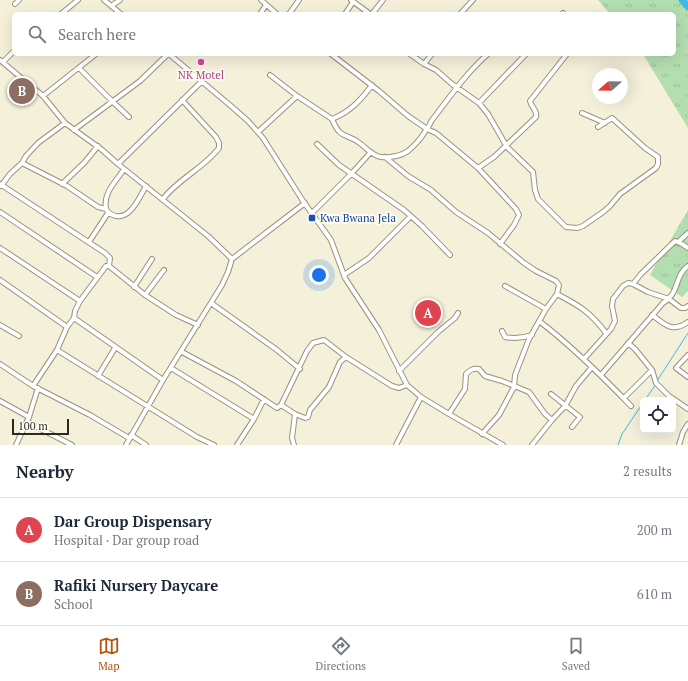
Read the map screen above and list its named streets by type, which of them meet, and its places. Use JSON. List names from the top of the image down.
{
  "places": {
    "other": ["NK Motel"],
    "transit": ["Kwa Bwana Jela"]
  },
  "scale_bar": "100 m",
  "north": "left",
  "page": {
    "search": "Search here",
    "pins": ["B", "A"],
    "scale": "100 m",
    "heading": ["Nearby", "2 results"],
    "list": [
      {
        "mark": "A",
        "name": "Dar Group Dispensary",
        "note": "Hospital · Dar group road",
        "value": "200 m"
      },
      {
        "mark": "B",
        "name": "Rafiki Nursery Daycare",
        "note": "School",
        "value": "610 m"
      }
    ],
    "nav": ["Map", "Directions", "Saved"]
  }
}
